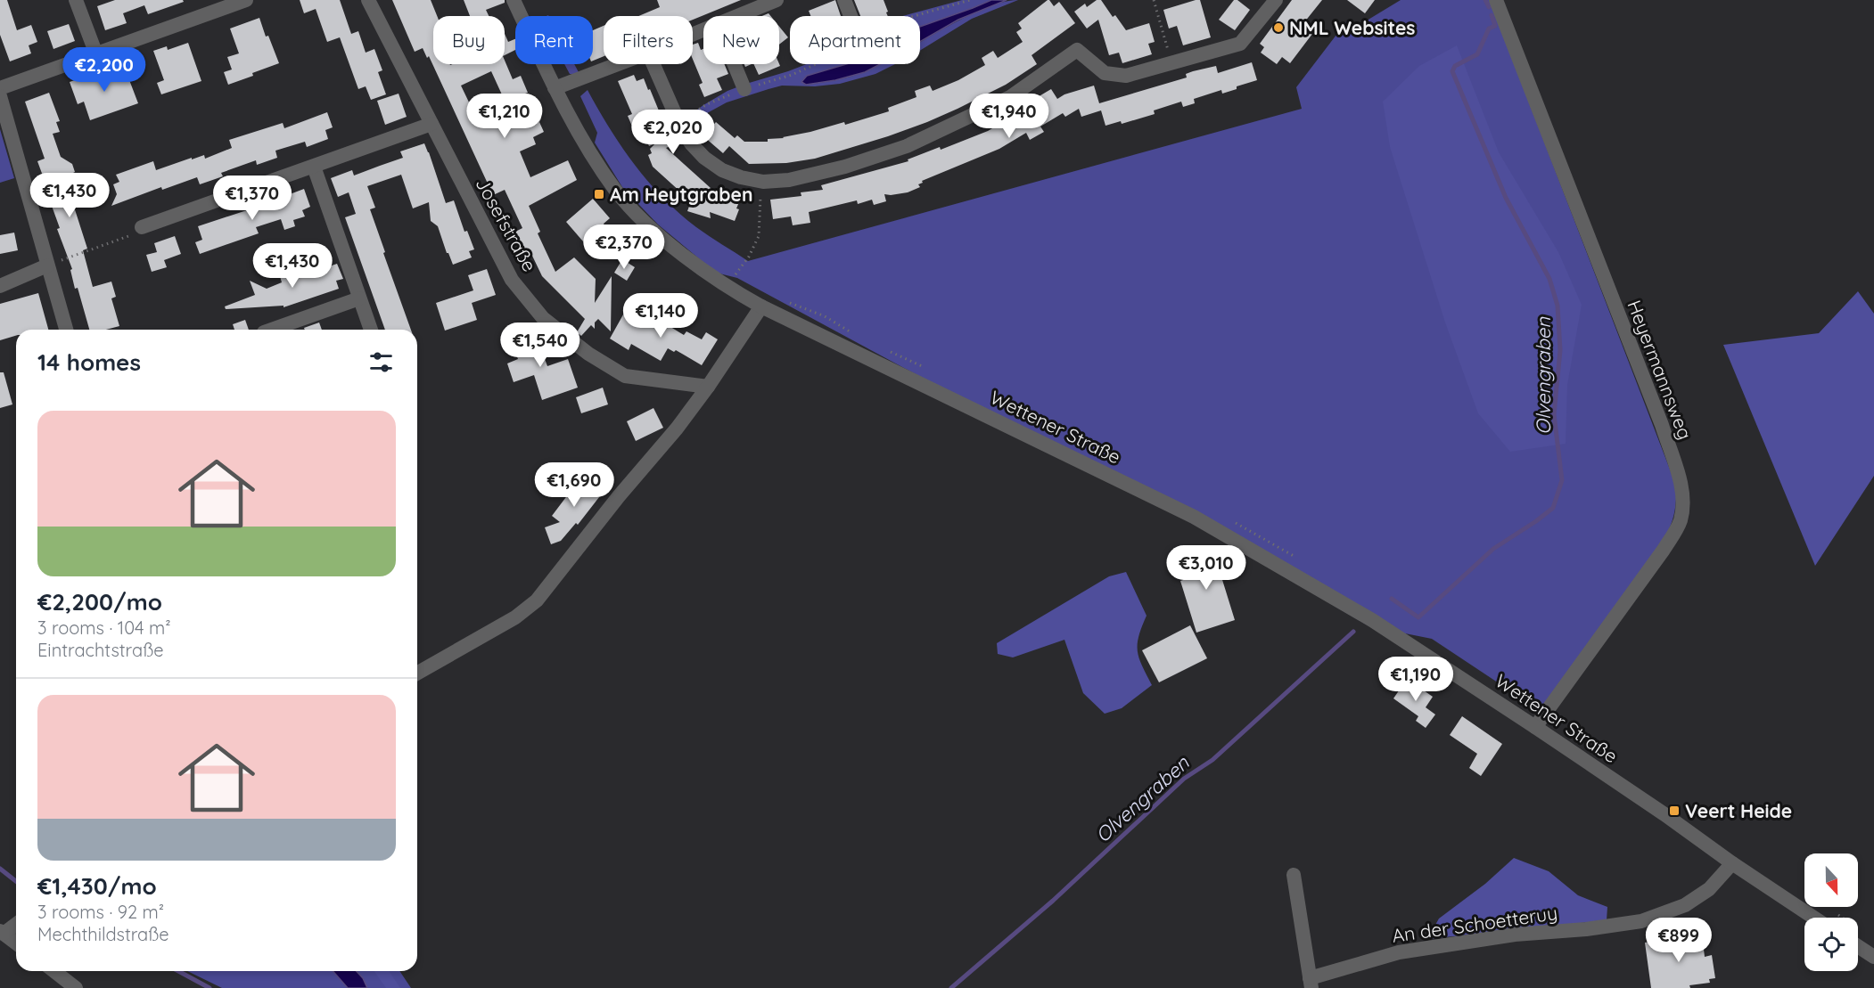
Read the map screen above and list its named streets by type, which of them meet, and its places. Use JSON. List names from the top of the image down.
{
  "streets": {
    "street": [
      "Josefstraße",
      "Heyermannsweg",
      "Wettener Straße",
      "An der Schoetteruy"
    ]
  },
  "crossings": [
    ["Heyermannsweg", "Wettener Straße"],
    ["Wettener Straße", "An der Schoetteruy"]
  ],
  "water": ["Olvengraben"],
  "places": {
    "other": ["NML Websites"],
    "transit": ["Am Heytgraben", "Veert Heide"]
  },
  "north": "bottom",
  "page": {
    "chip": [
      "Buy",
      "Rent",
      "Filters",
      "New",
      "Apartment"
    ],
    "price": [
      "€2,200",
      "€1,210",
      "€1,940",
      "€2,020",
      "€1,430",
      "€1,370",
      "€2,370",
      "€1,430",
      "€1,140",
      "€1,540",
      "€1,690",
      "€3,010",
      "€1,190",
      "€899"
    ],
    "heading": "14 homes",
    "list": [
      {
        "name": "€2,200/mo",
        "note": "3 rooms · 104 m² · Eintrachtstraße"
      },
      {
        "name": "€1,430/mo",
        "note": "3 rooms · 92 m² · Mechthildstraße"
      }
    ]
  }
}
